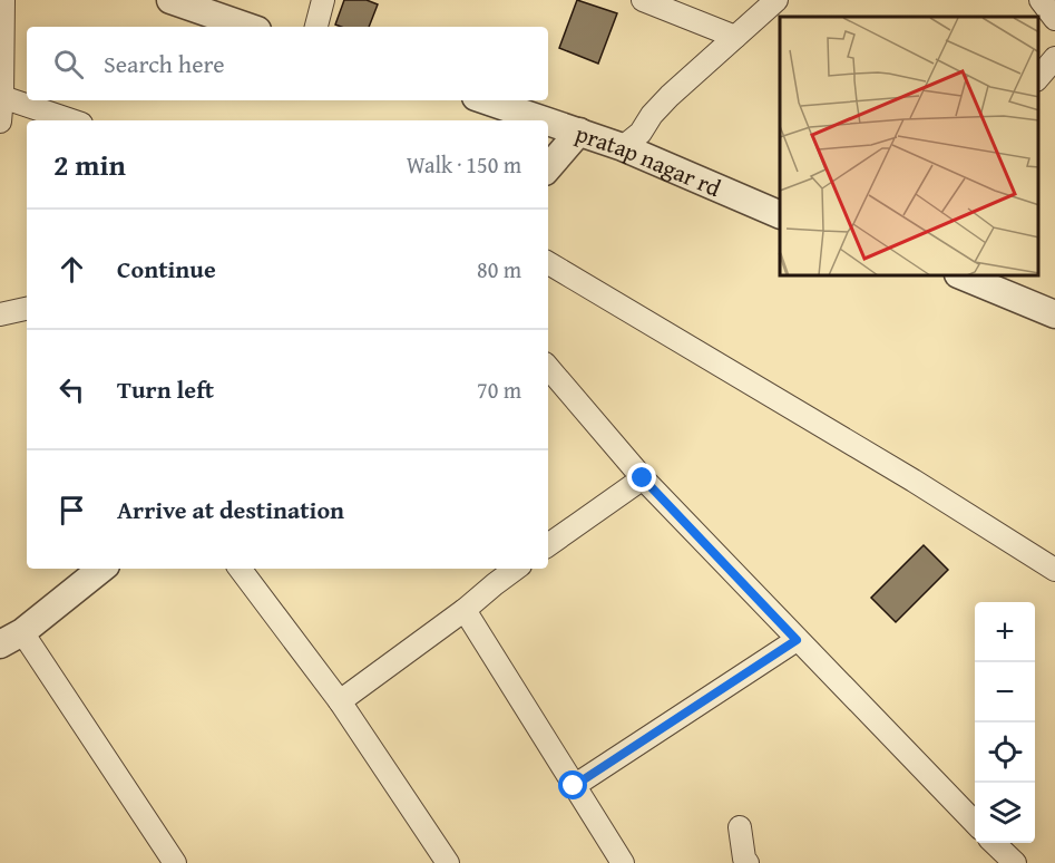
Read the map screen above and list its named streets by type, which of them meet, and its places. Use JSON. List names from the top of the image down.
{
  "streets": {
    "street": ["pratap nagar rd"]
  },
  "page": {
    "search": "Search here",
    "heading": ["2 min", "Walk · 150 m"],
    "list": [
      ["Continue", "80 m"],
      ["Turn left", "70 m"],
      "Arrive at destination"
    ],
    "map_buttons": ["+", "−"]
  }
}
